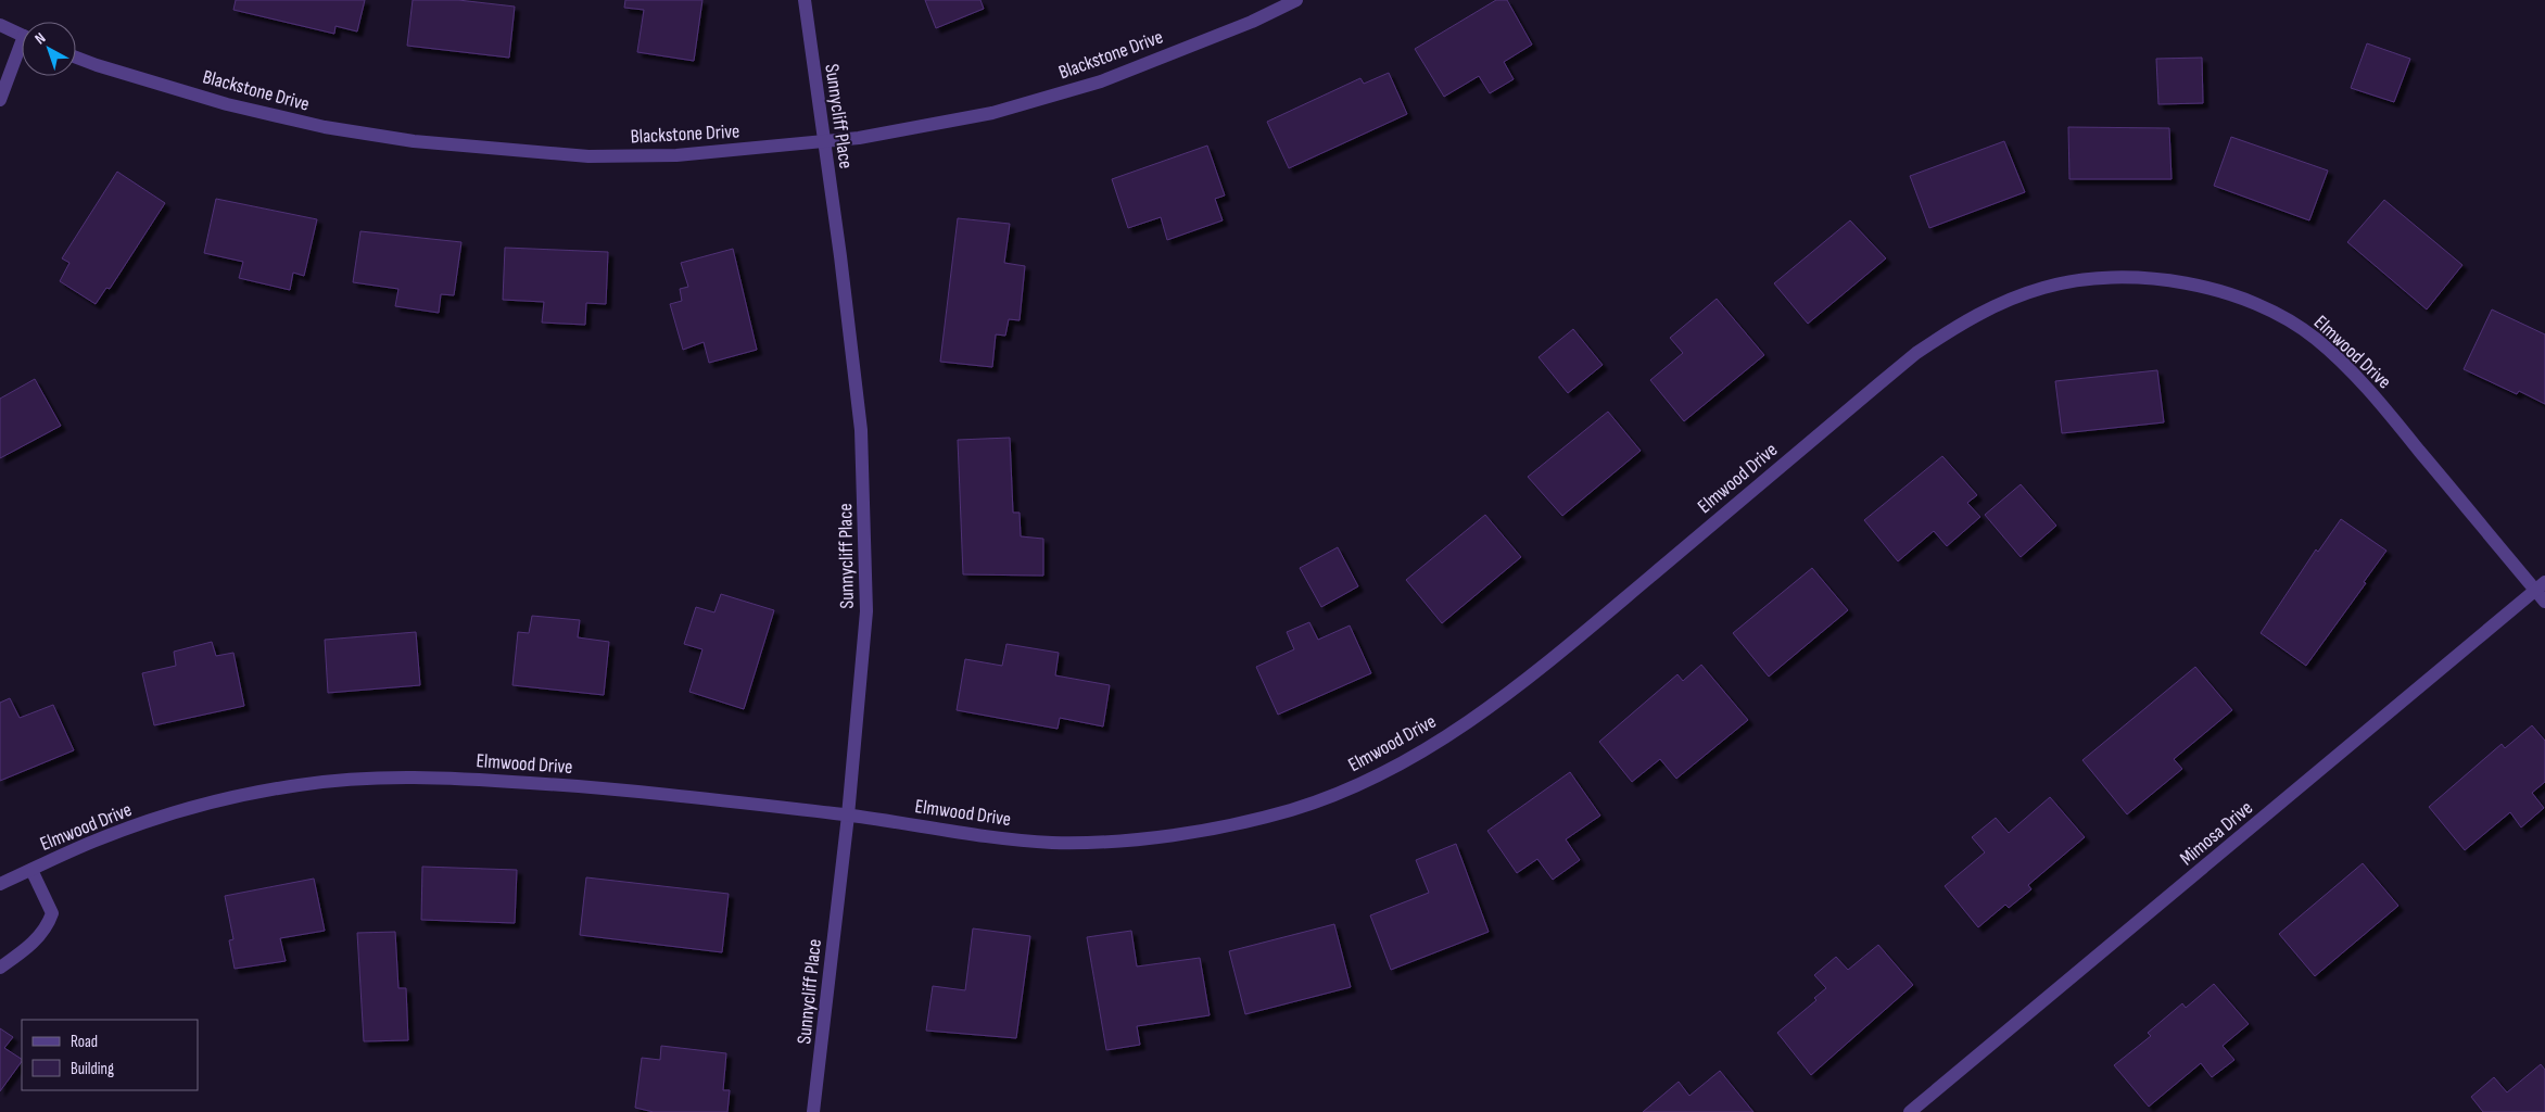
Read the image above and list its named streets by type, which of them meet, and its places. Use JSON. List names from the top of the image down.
{
  "streets": {
    "street": [
      "Blackstone Drive",
      "Sunnycliff Place",
      "Elmwood Drive",
      "Mimosa Drive"
    ]
  },
  "crossings": [
    ["Blackstone Drive", "Sunnycliff Place"],
    ["Sunnycliff Place", "Elmwood Drive"],
    ["Elmwood Drive", "Mimosa Drive"]
  ],
  "legend": ["Road", "Building"],
  "north": "top left"
}
